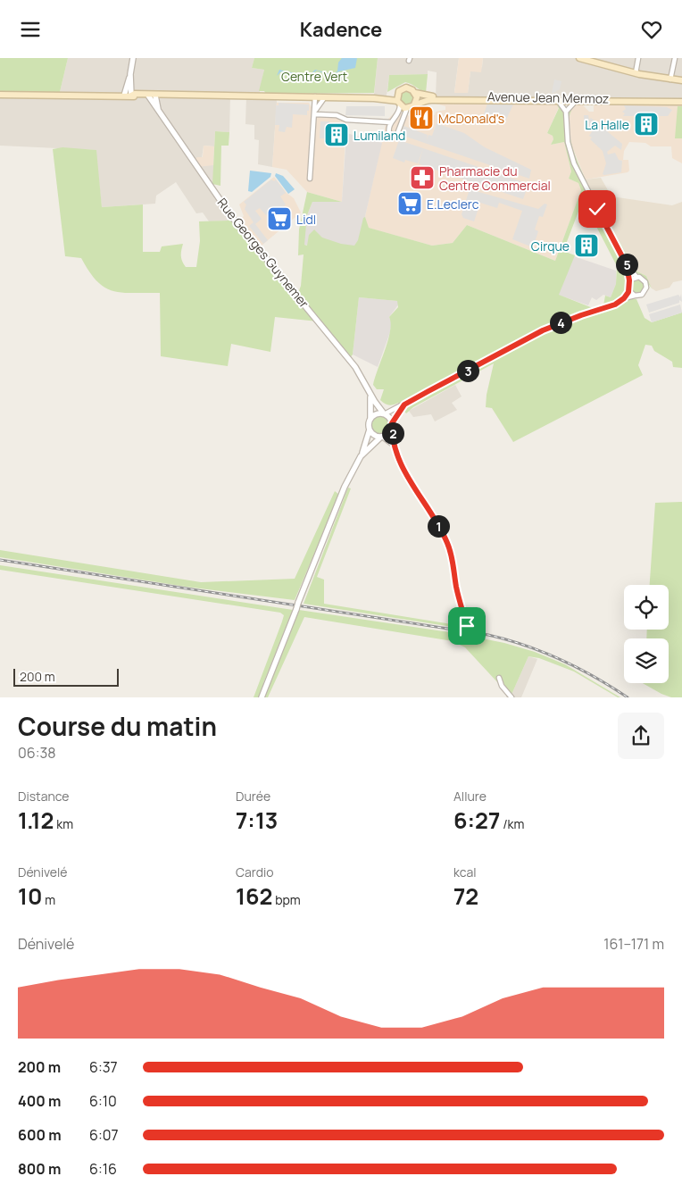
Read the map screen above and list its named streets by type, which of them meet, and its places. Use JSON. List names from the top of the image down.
{
  "streets": {
    "main road": ["Avenue Jean Mermoz"],
    "street": ["Rue Georges Guynemer"]
  },
  "parks": ["Centre Vert"],
  "places": {
    "restaurant": ["McDonald's"],
    "building": ["La Halle", "Lumiland", "Cirque"],
    "pharmacy": ["Pharmacie du Centre Commercial"],
    "supermarket": ["E.Leclerc", "Lidl"]
  },
  "scale_bar": "200 m",
  "page": {
    "header": "Kadence",
    "pins": [
      "5",
      "4",
      "3",
      "2",
      "1"
    ],
    "scale": "200 m",
    "heading": ["Course du matin", "06:38"],
    "stats": [
      ["Distance", "1.12 km"],
      ["Durée", "7:13"],
      ["Allure", "6:27 /km"],
      ["Dénivelé", "10 m"],
      ["Cardio", "162 bpm"],
      ["kcal", "72"]
    ],
    "chart": ["Dénivelé", "161–171 m"],
    "list": [
      {
        "name": "200 m",
        "note": "6:37"
      },
      {
        "name": "400 m",
        "note": "6:10"
      },
      {
        "name": "600 m",
        "note": "6:07"
      },
      {
        "name": "800 m",
        "note": "6:16"
      }
    ]
  }
}
